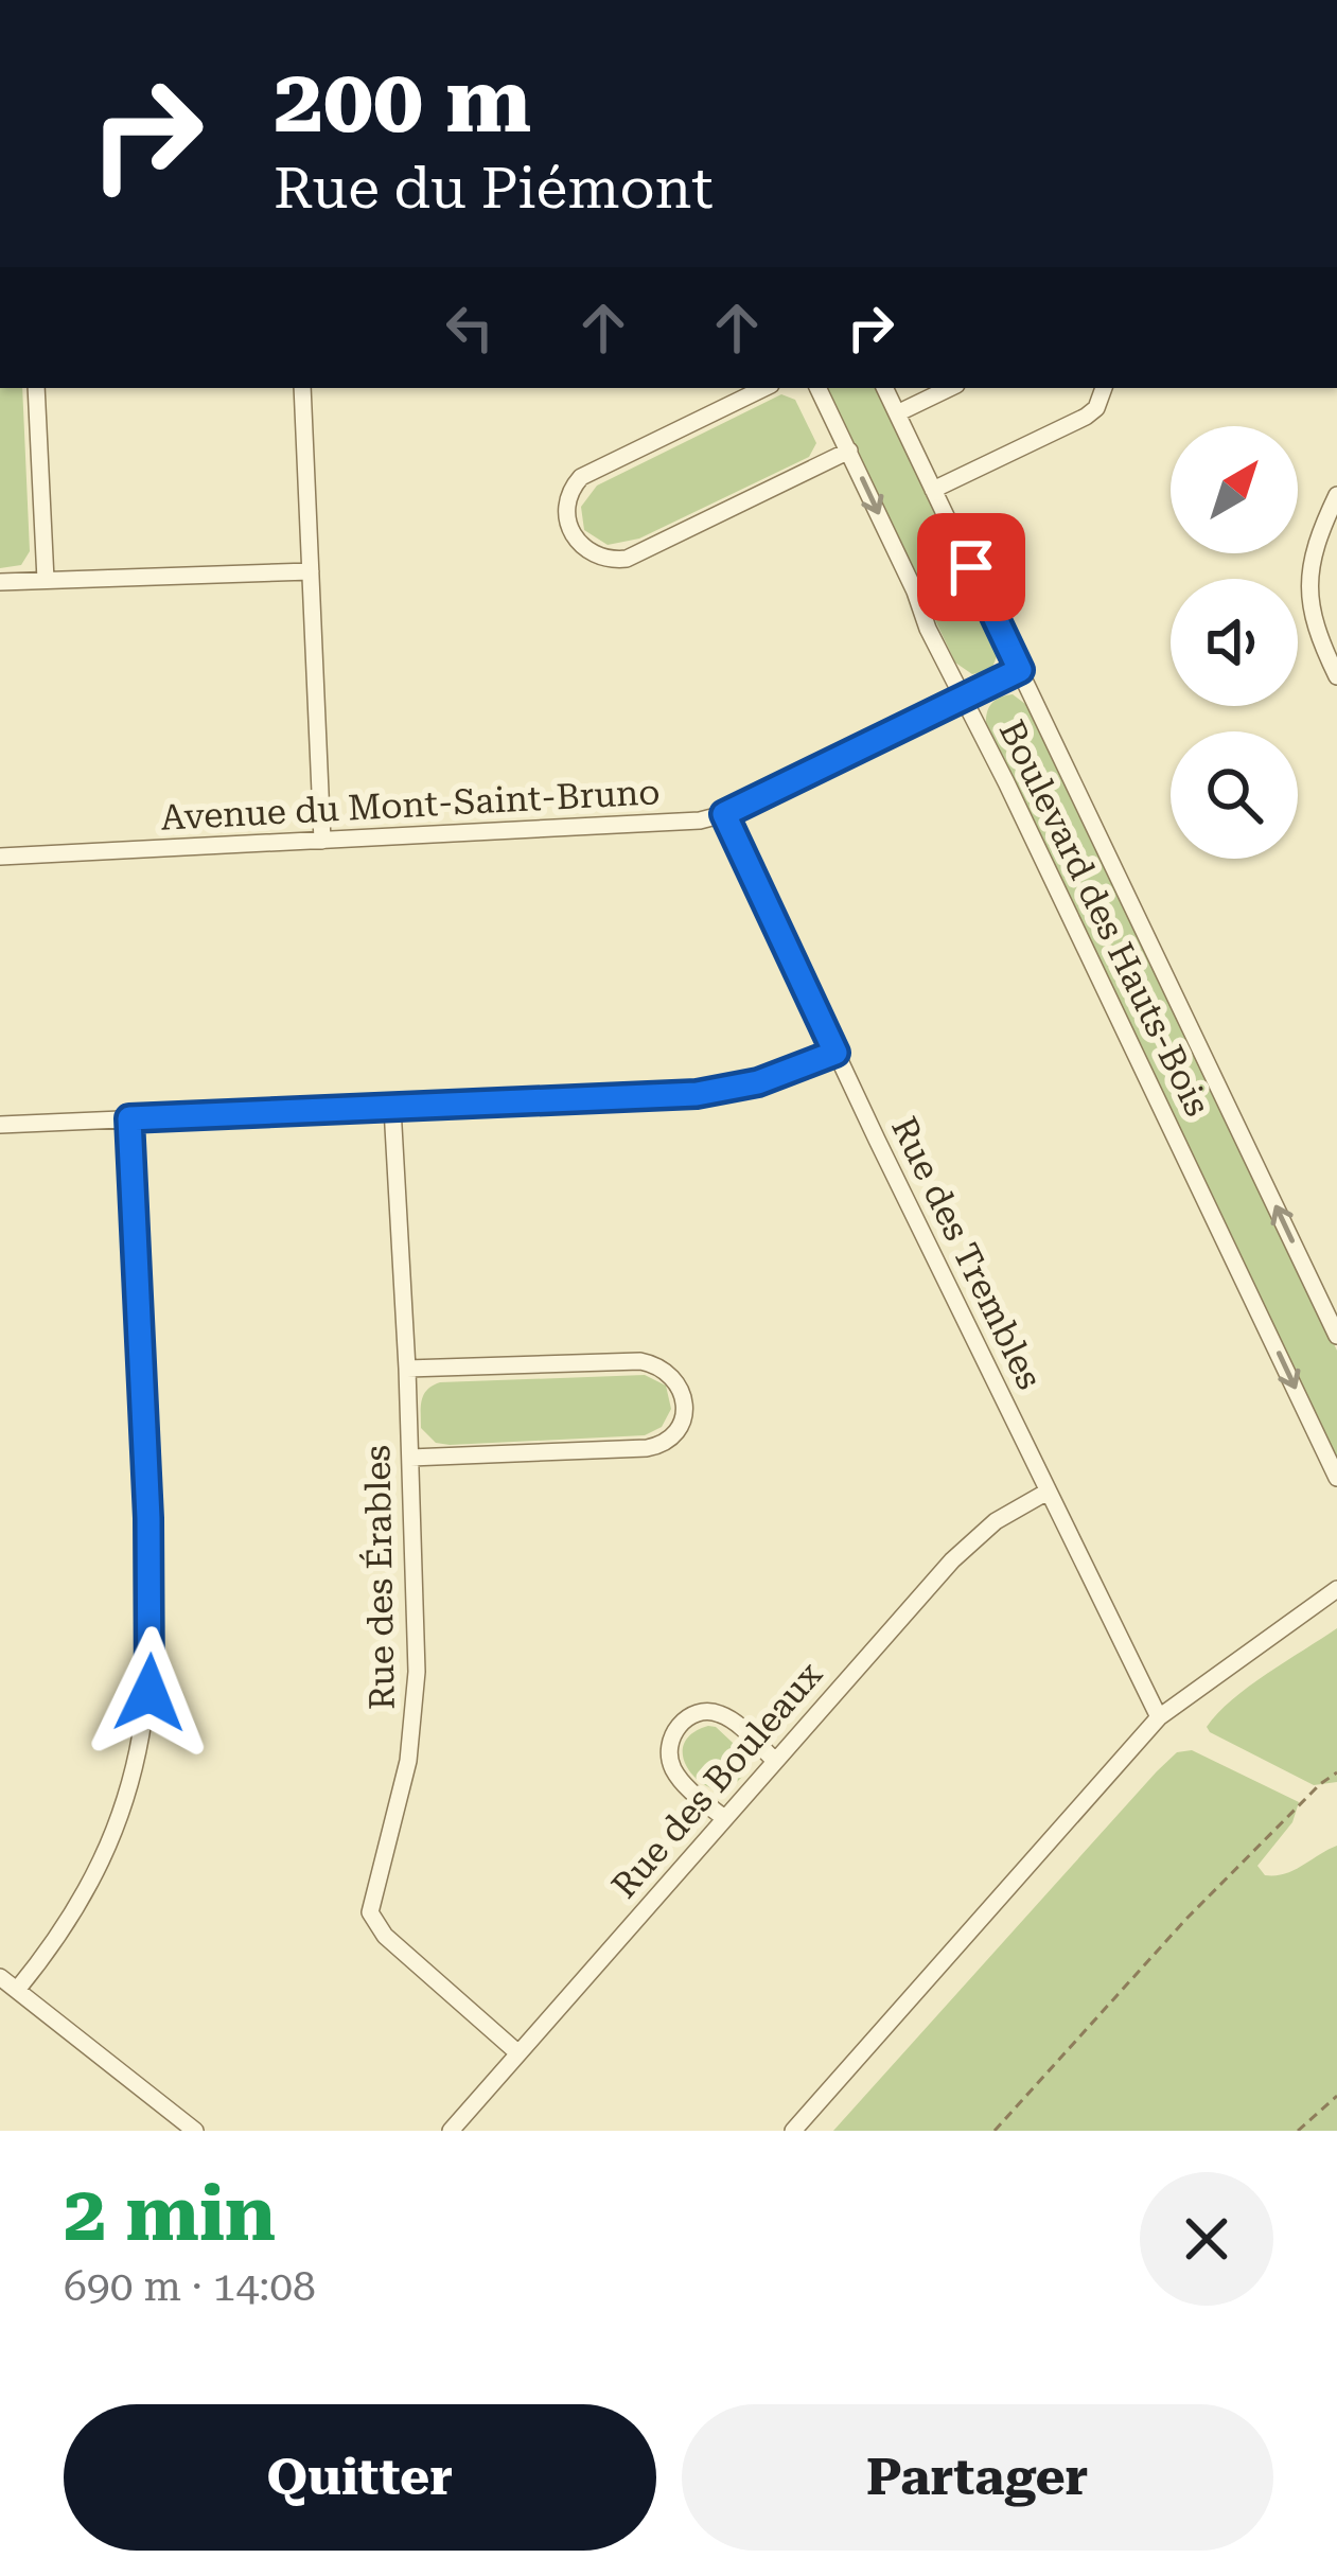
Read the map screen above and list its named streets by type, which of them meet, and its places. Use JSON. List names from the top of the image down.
{
  "streets": {
    "street": [
      "Avenue du Mont-Saint-Bruno",
      "Boulevard des Hauts-Bois",
      "Rue des Trembles",
      "Rue des Érables",
      "Rue des Bouleaux"
    ]
  },
  "crossings": [
    ["Avenue du Mont-Saint-Bruno", "Boulevard des Hauts-Bois"],
    ["Avenue du Mont-Saint-Bruno", "Rue des Trembles"],
    ["Rue des Trembles", "Rue des Bouleaux"],
    ["Rue des Érables", "Rue des Bouleaux"]
  ],
  "north": "top right",
  "page": {
    "turn": ["200 m", "Rue du Piémont"],
    "heading": ["2 min", "690 m · 14:08"],
    "buttons": ["Quitter", "Partager"]
  }
}
